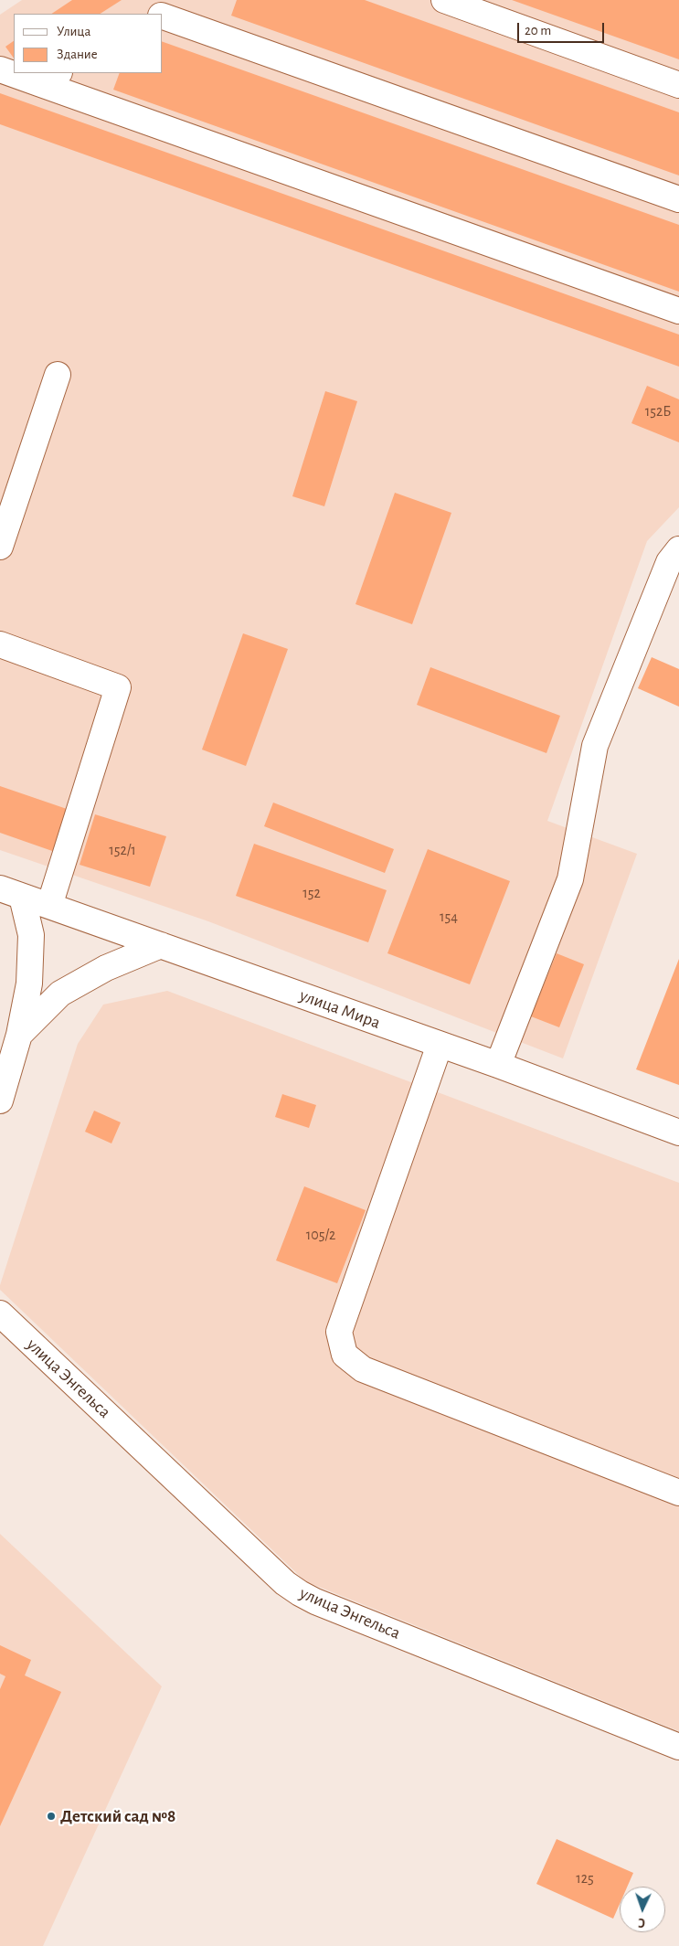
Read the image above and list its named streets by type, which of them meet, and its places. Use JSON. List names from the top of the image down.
{
  "streets": {
    "street": ["улица Мира", "улица Энгельса"]
  },
  "places": ["Детский сад №8"],
  "house_numbers": [
    "152Б",
    "152/1",
    "152",
    "154",
    "105/2",
    "125"
  ],
  "legend": ["Улица", "Здание"],
  "scale_bar": "20 m",
  "north": "bottom"
}
